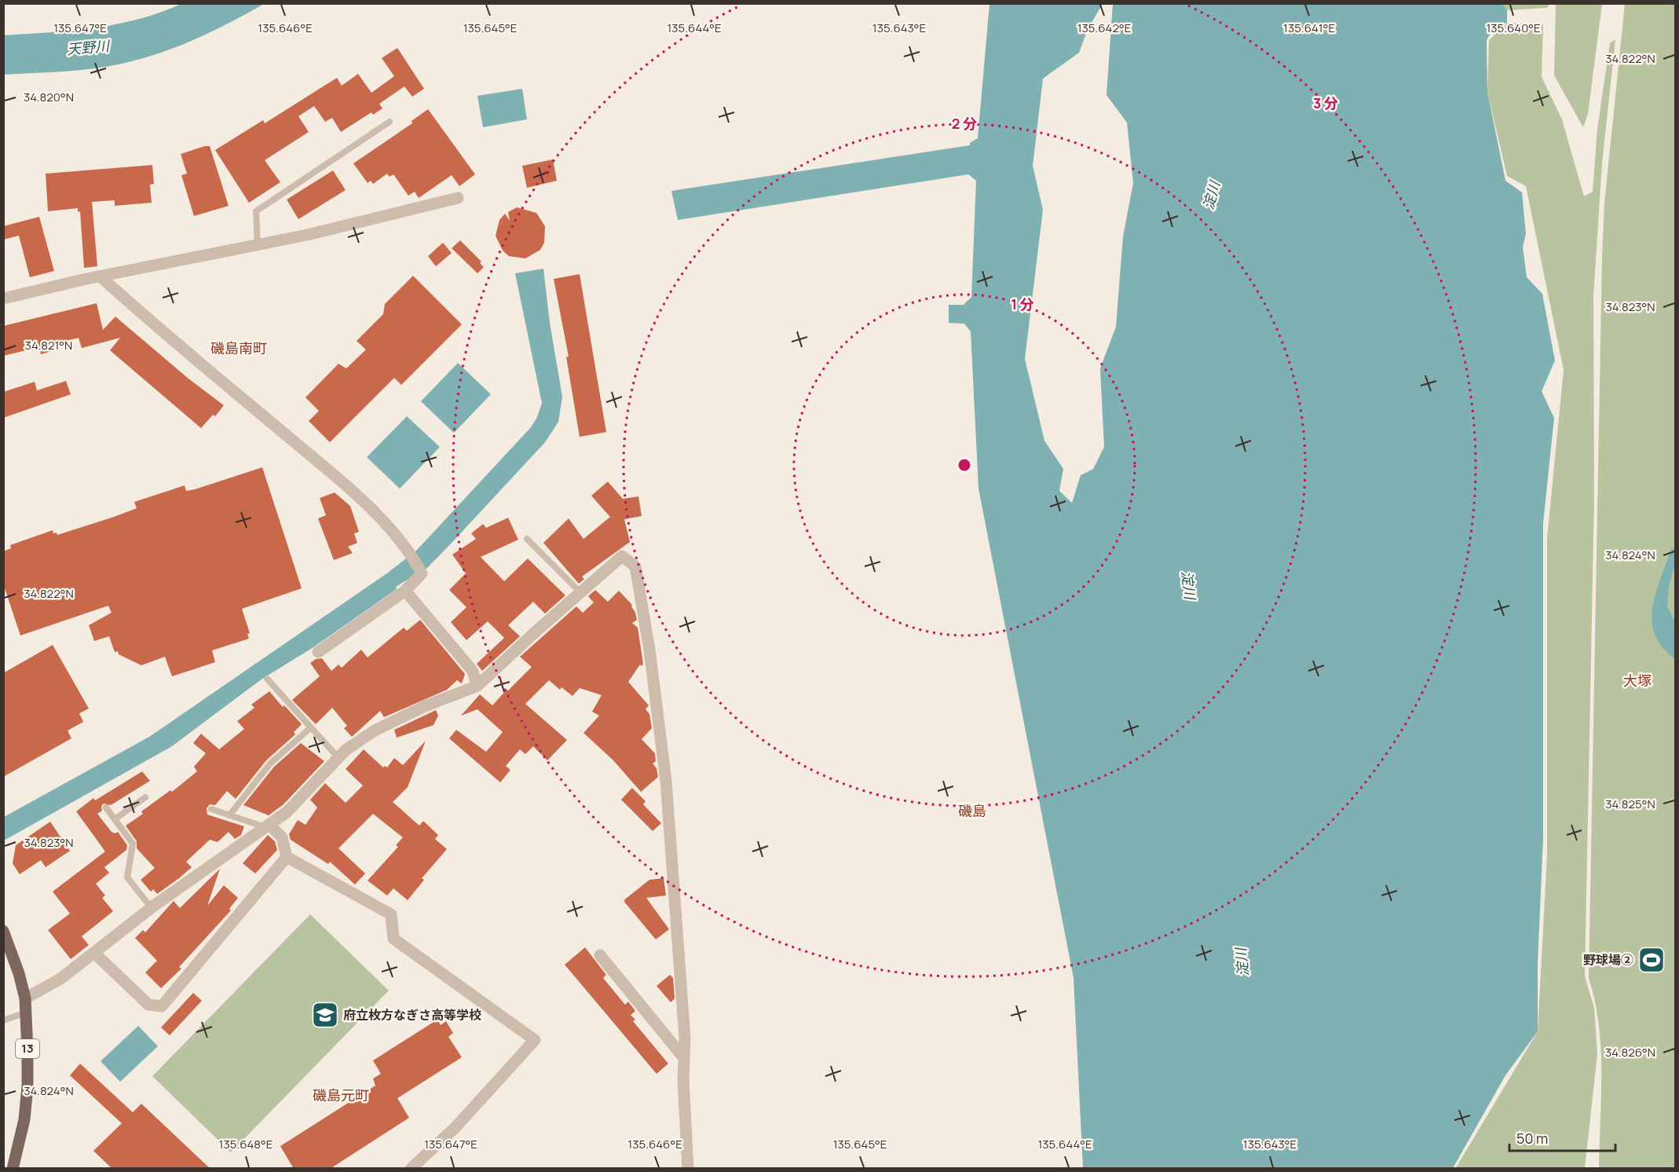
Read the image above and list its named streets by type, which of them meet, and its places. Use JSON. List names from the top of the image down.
{
  "streets": {
    "main road": ["13"]
  },
  "districts": [
    "磯島南町",
    "大塚",
    "磯島",
    "磯島元町"
  ],
  "water": ["天野川", "淀川"],
  "places": {
    "sports": ["野球場②"],
    "school or university": ["府立枚方なぎさ高等学校"]
  },
  "scale_bar": "50 m",
  "coordinates": [
    "135.647°E",
    "135.646°E",
    "135.645°E",
    "135.644°E",
    "135.643°E",
    "135.642°E",
    "135.641°E",
    "135.640°E",
    "34.822°N",
    "34.820°N",
    "34.823°N",
    "34.821°N",
    "34.824°N",
    "34.825°N",
    "34.826°N",
    "135.648°E"
  ],
  "rings": ["3 分", "2 分", "1 分"]
}
